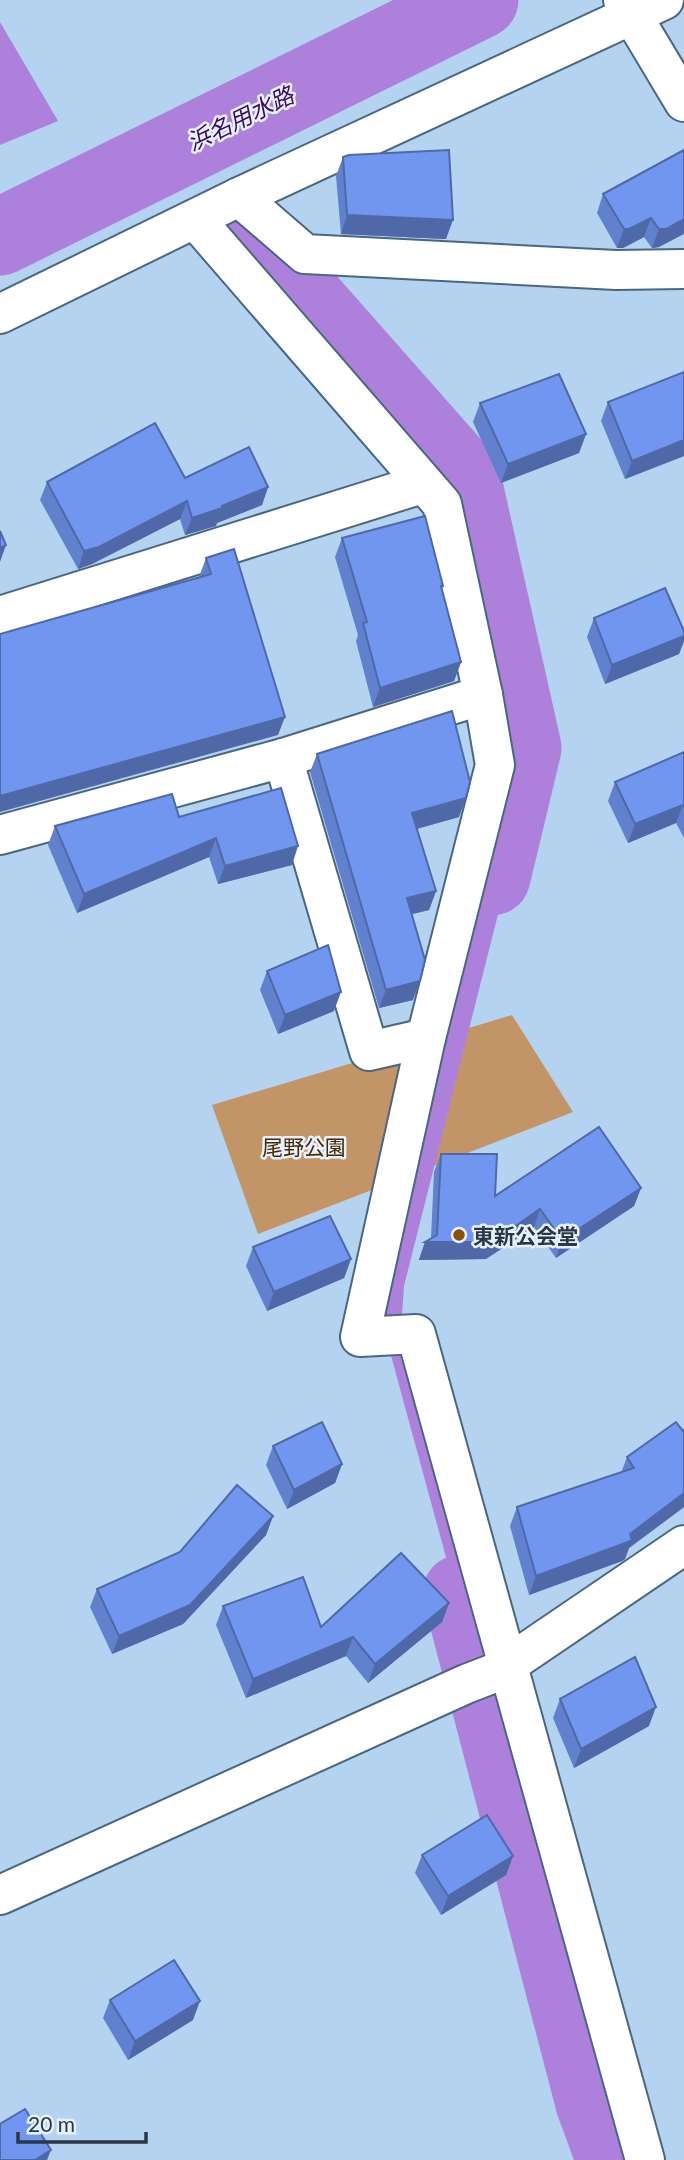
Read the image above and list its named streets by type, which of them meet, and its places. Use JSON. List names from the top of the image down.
{
  "water": ["浜名用水路"],
  "parks": ["尾野公園"],
  "places": ["東新公会堂"],
  "scale_bar": "20 m"
}
